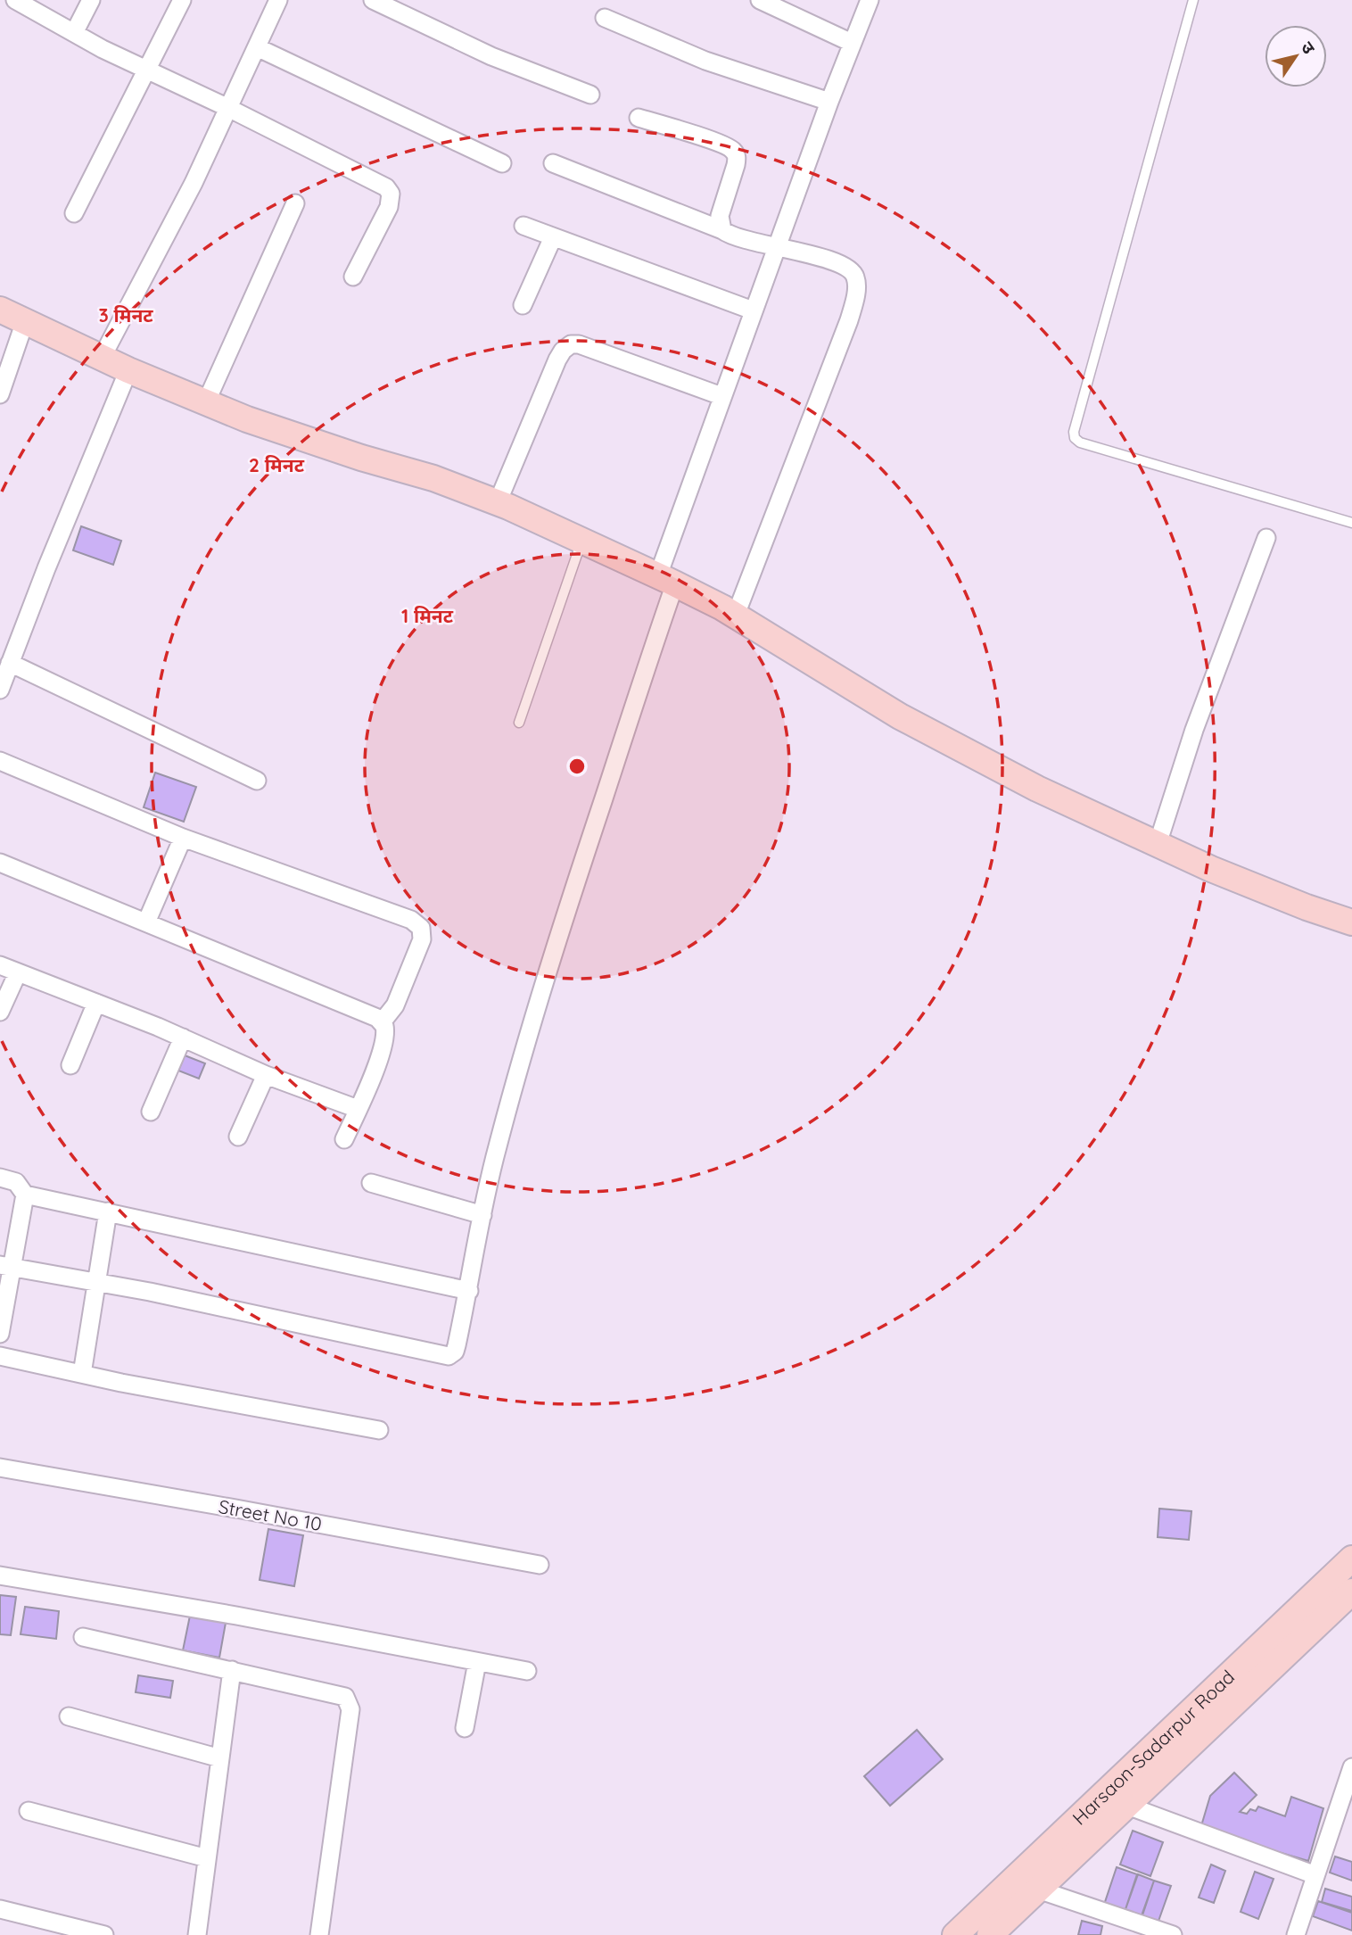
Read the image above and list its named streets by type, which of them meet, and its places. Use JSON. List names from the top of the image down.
{
  "streets": {
    "street": ["Street No 10", "Harsaon-Sadarpur Road"]
  },
  "north": "top right",
  "rings": ["3 मिनट", "2 मिनट", "1 मिनट"]
}
